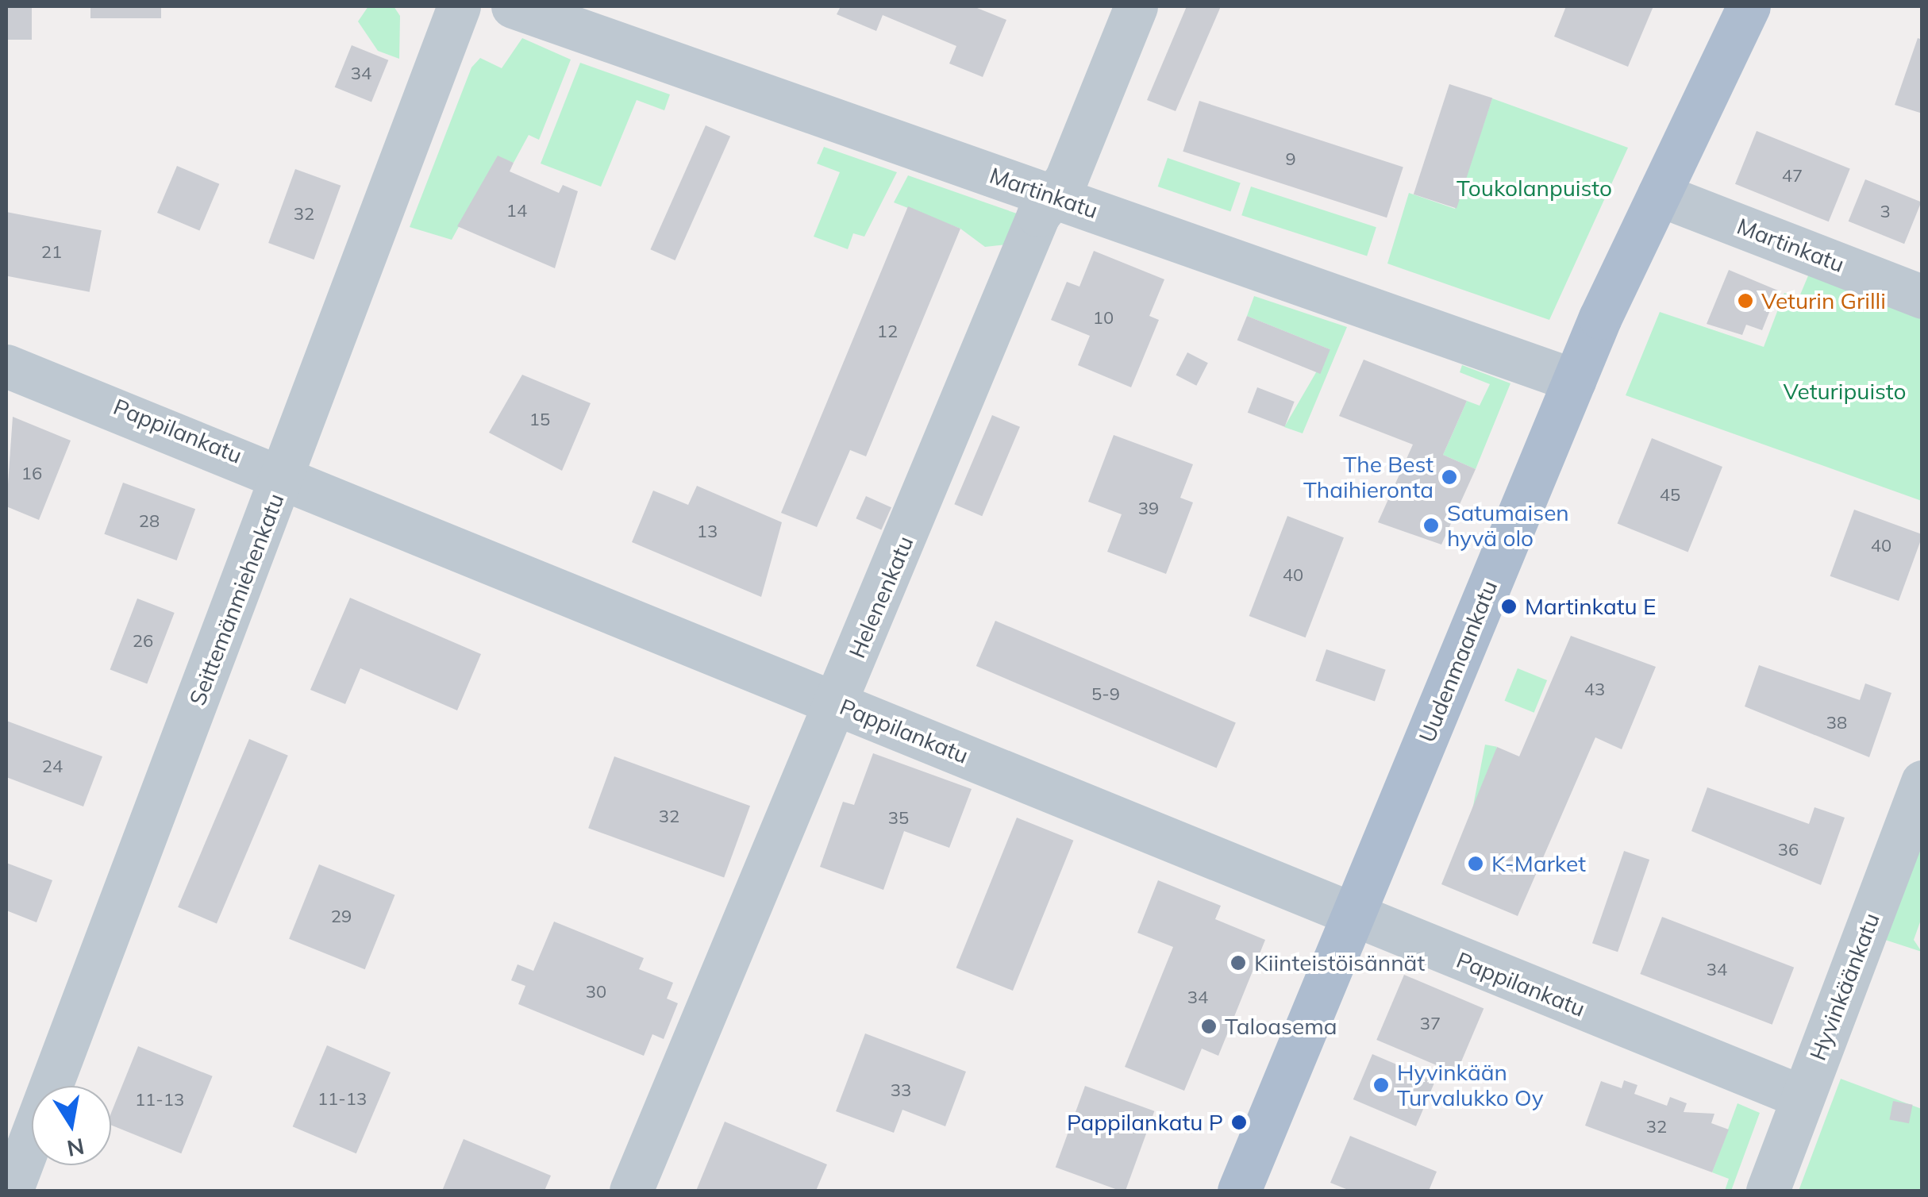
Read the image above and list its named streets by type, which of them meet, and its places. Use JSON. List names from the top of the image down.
{
  "streets": {
    "main road": ["Uudenmaankatu"],
    "street": [
      "Martinkatu",
      "Pappilankatu",
      "Helenenkatu",
      "Seittemänmiehenkatu",
      "Hyvinkäänkatu"
    ]
  },
  "crossings": [
    ["Martinkatu", "Helenenkatu"],
    ["Martinkatu", "Uudenmaankatu"],
    ["Pappilankatu", "Helenenkatu"],
    ["Pappilankatu", "Seittemänmiehenkatu"],
    ["Pappilankatu", "Uudenmaankatu"],
    ["Pappilankatu", "Hyvinkäänkatu"]
  ],
  "parks": ["Toukolanpuisto", "Veturipuisto"],
  "places": [
    "Veturin Grilli",
    "The Best Thaihieronta",
    "Satumaisen hyvä olo",
    "Martinkatu E",
    "K-Market",
    "Kiinteistöisännät",
    "Taloasema",
    "Hyvinkään Turvalukko Oy",
    "Pappilankatu P"
  ],
  "house_numbers": [
    "34",
    "9",
    "47",
    "14",
    "3",
    "32",
    "21",
    "10",
    "12",
    "15",
    "16",
    "45",
    "39",
    "28",
    "13",
    "40",
    "40",
    "26",
    "43",
    "5-9",
    "38",
    "24",
    "32",
    "35",
    "36",
    "29",
    "34",
    "30",
    "34",
    "37",
    "33",
    "11-13",
    "11-13",
    "32"
  ],
  "north": "bottom"
}
